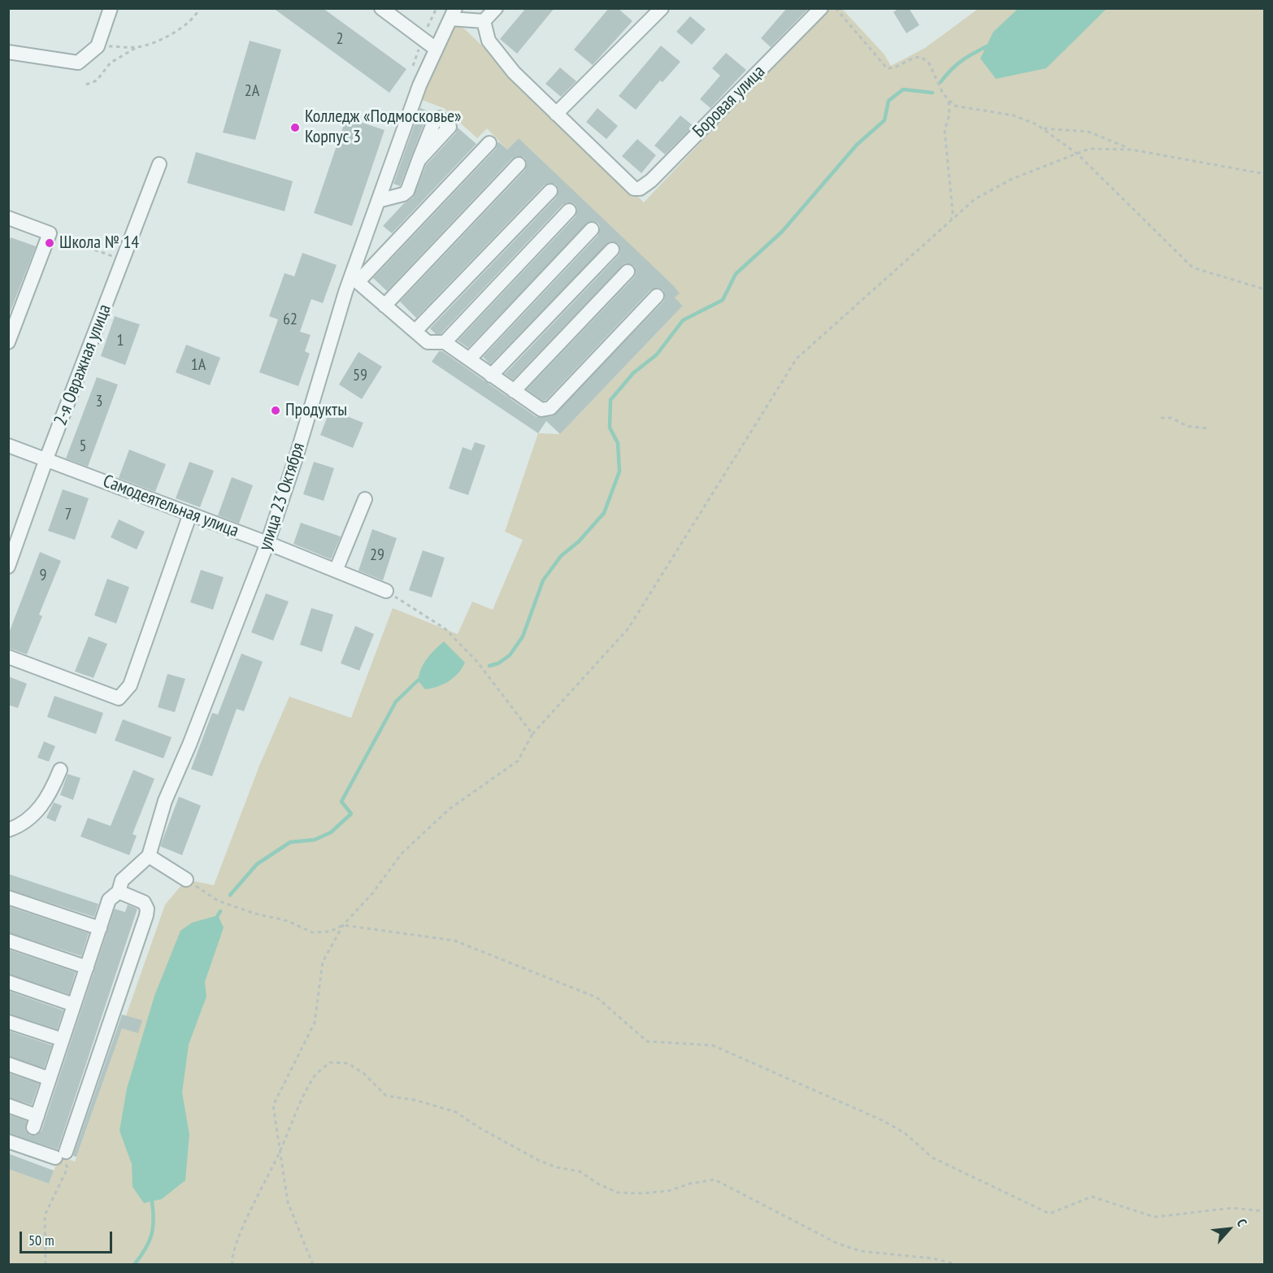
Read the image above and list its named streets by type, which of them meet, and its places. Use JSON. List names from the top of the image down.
{
  "streets": {
    "street": [
      "Боровая улица",
      "2-я Овражная улица",
      "улица 23 Октября",
      "Самодеятельная улица"
    ]
  },
  "crossings": [
    ["2-я Овражная улица", "Самодеятельная улица"],
    ["улица 23 Октября", "Самодеятельная улица"]
  ],
  "places": ["Колледж «Подмосковье» Корпус 3", "Школа № 14", "Продукты"],
  "house_numbers": [
    "2",
    "2А",
    "62",
    "1",
    "1А",
    "59",
    "3",
    "5",
    "7",
    "29",
    "9"
  ],
  "scale_bar": "50 m",
  "north": "top right"
}
